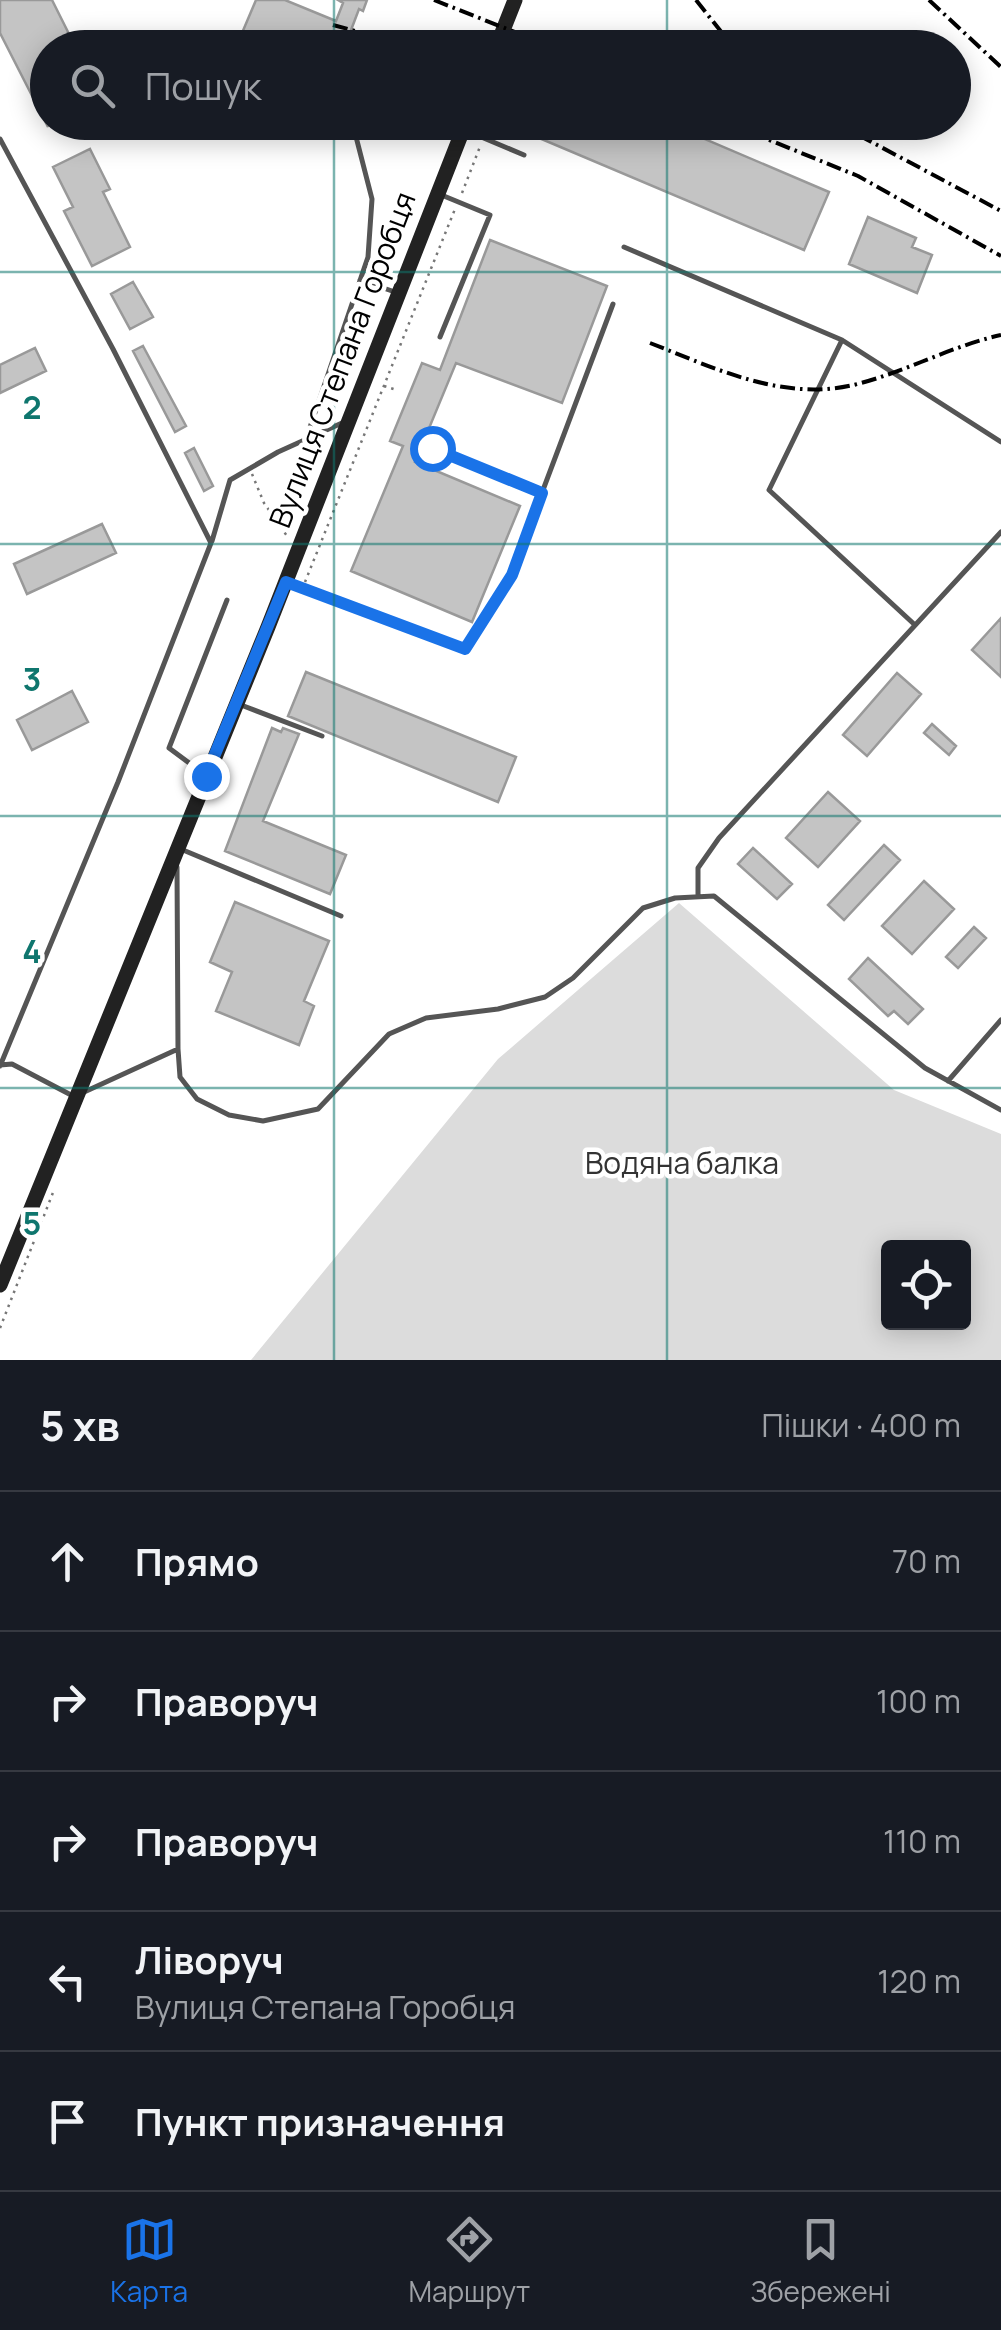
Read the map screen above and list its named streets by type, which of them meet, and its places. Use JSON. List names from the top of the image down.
{
  "streets": {
    "main road": ["Вулиця Степана Горобця"]
  },
  "parks": ["Водяна балка"],
  "page": {
    "search": "Пошук",
    "heading": ["5 хв", "Пішки · 400 m"],
    "list": [
      ["Прямо", "70 m"],
      ["Праворуч", "100 m"],
      ["Праворуч", "110 m"],
      ["Ліворуч", "Вулиця Степана Горобця", "120 m"],
      "Пункт призначення"
    ],
    "nav": ["Карта", "Маршрут", "Збережені"]
  },
  "grid": {
    "rows": [
      "2",
      "3",
      "4",
      "5"
    ]
  }
}
